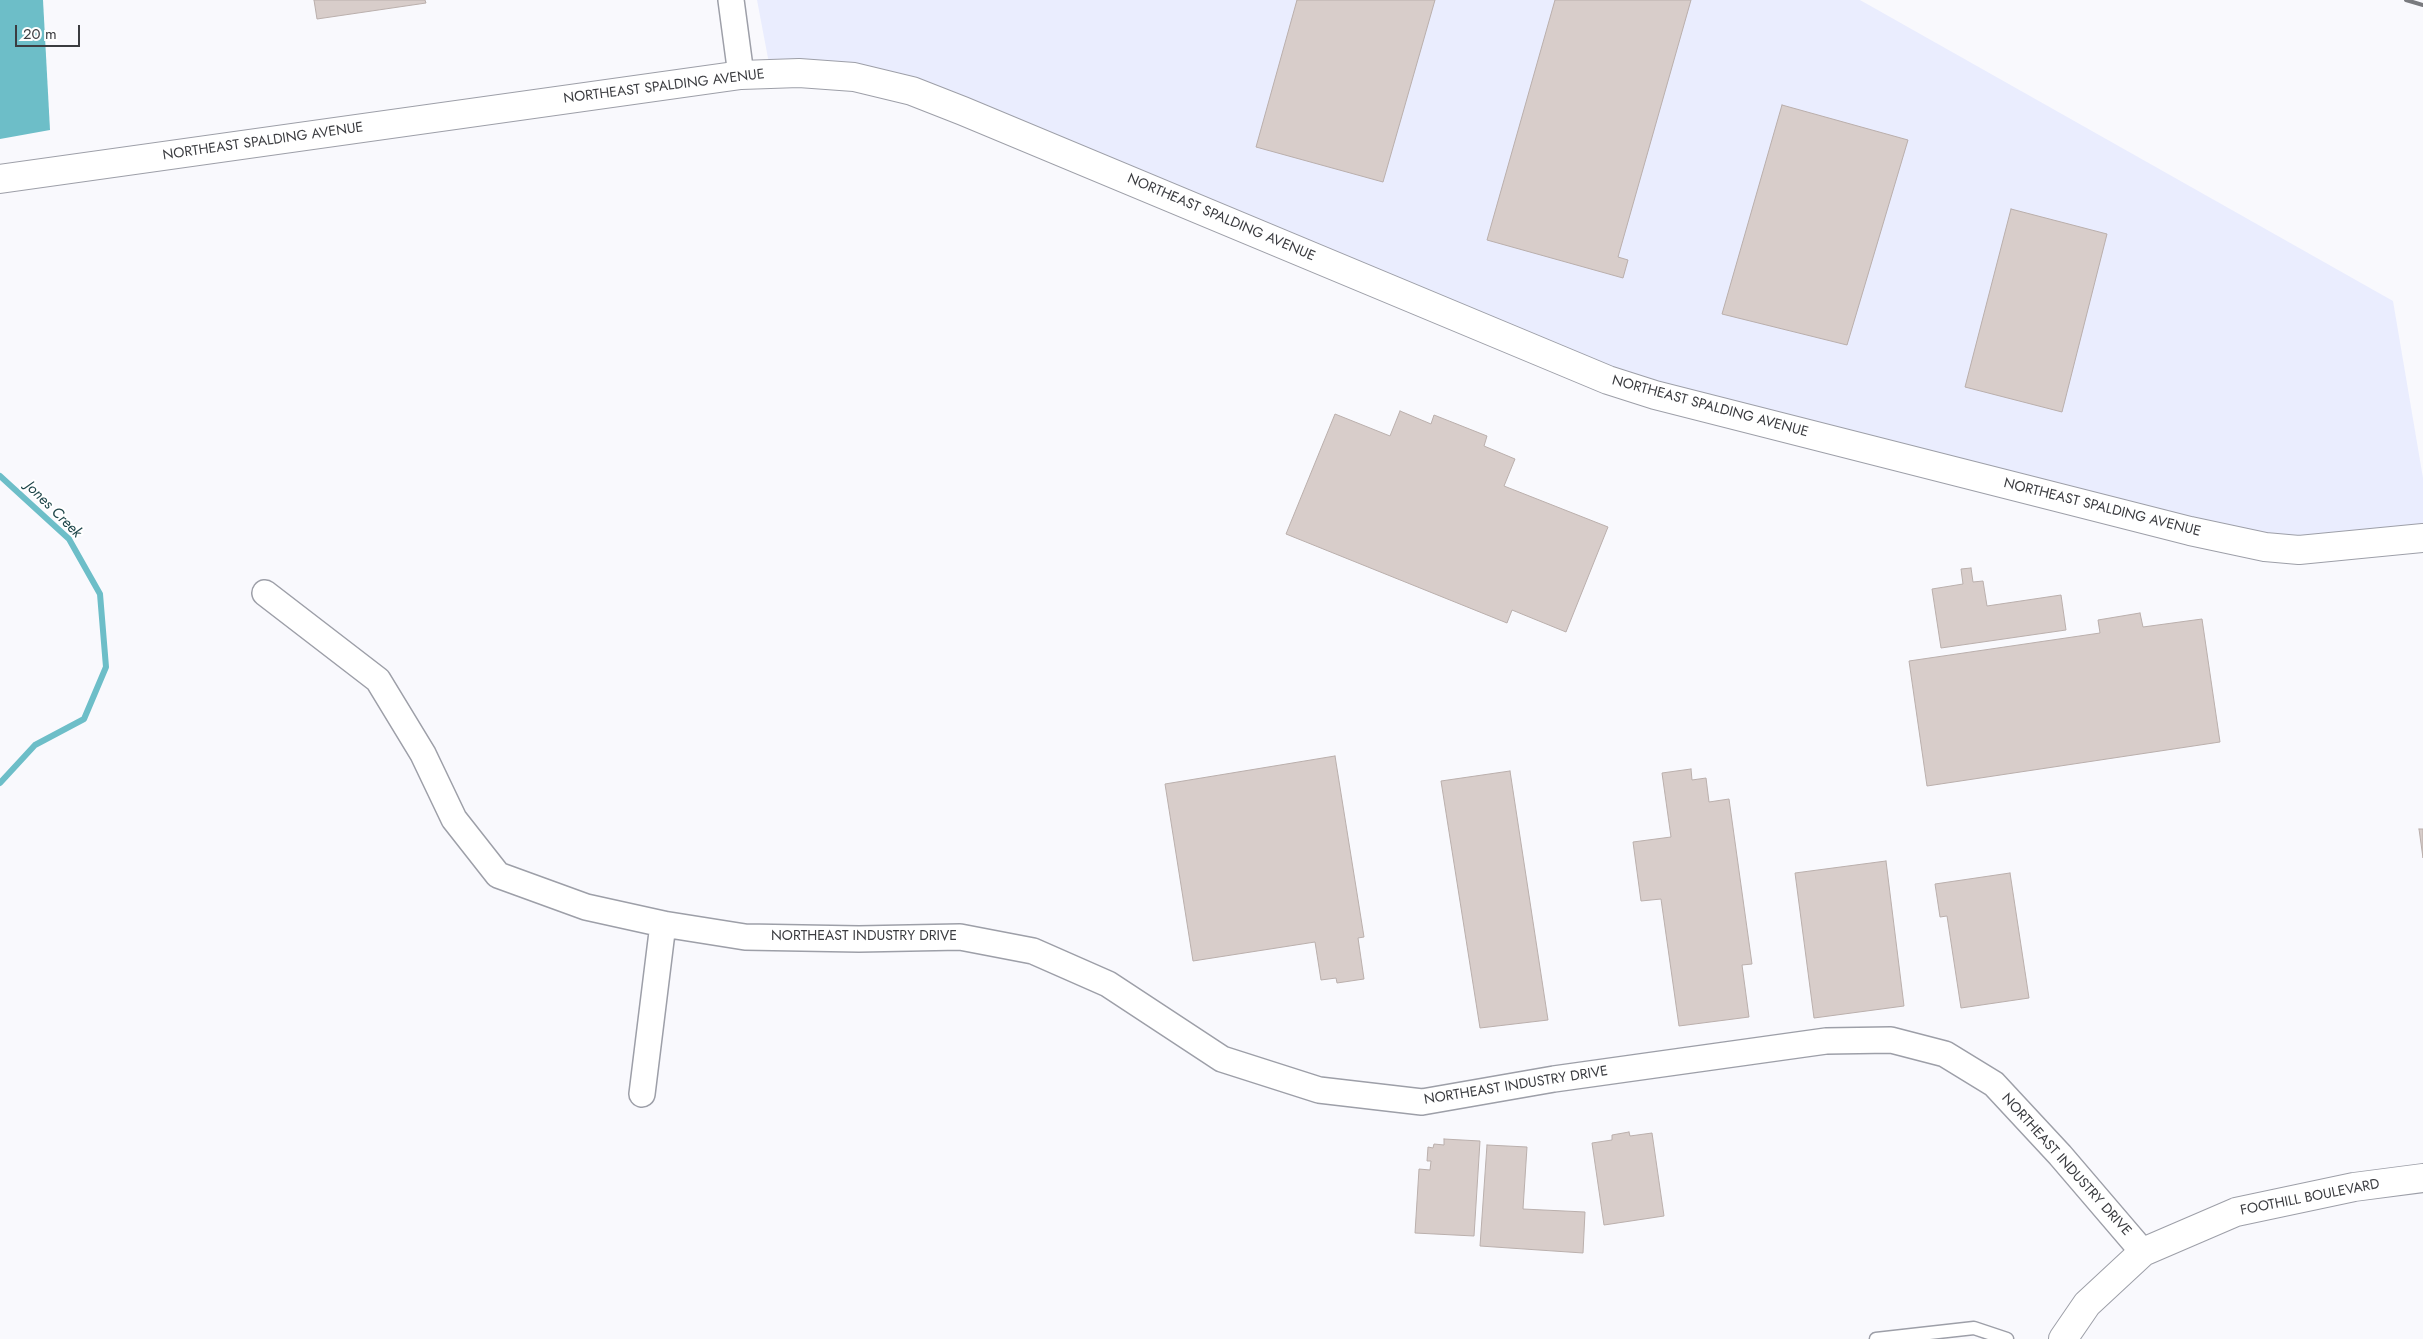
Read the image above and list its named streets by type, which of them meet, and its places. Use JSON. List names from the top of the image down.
{
  "streets": {
    "street": ["NORTHEAST SPALDING AVENUE", "NORTHEAST INDUSTRY DRIVE", "FOOTHILL BOULEVARD"]
  },
  "crossings": [
    ["NORTHEAST INDUSTRY DRIVE", "FOOTHILL BOULEVARD"]
  ],
  "water": ["Jones Creek"],
  "scale_bar": "20 m"
}
